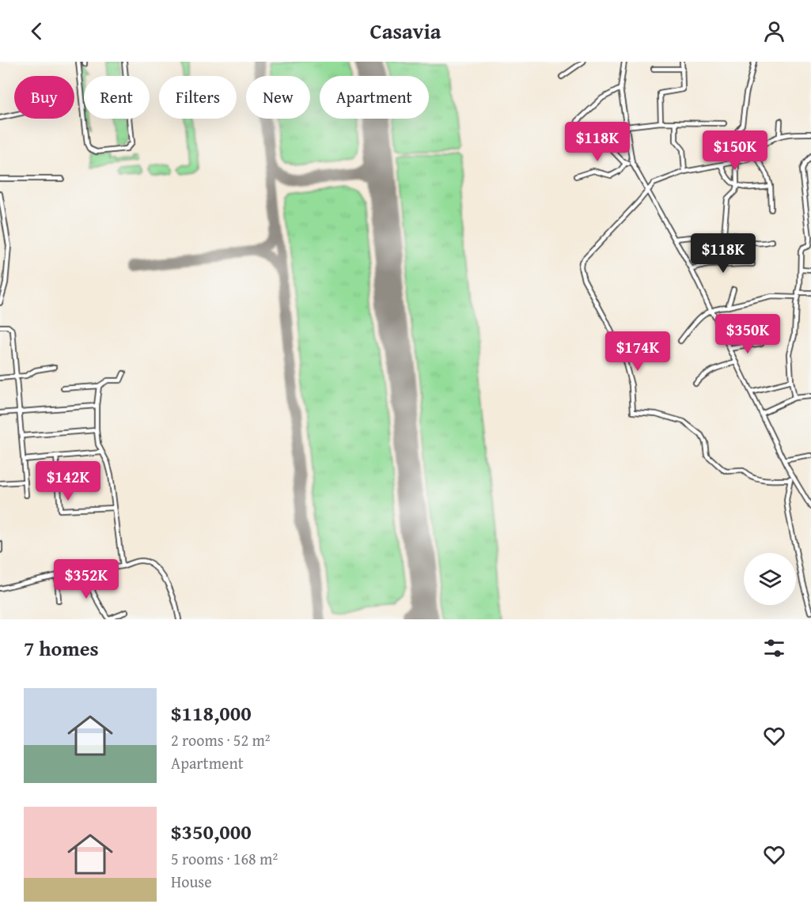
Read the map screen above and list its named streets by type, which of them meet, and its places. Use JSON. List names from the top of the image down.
{
  "page": {
    "header": "Casavia",
    "chip": [
      "Buy",
      "Rent",
      "Filters",
      "New",
      "Apartment"
    ],
    "price": [
      "$118K",
      "$150K",
      "$118K",
      "$350K",
      "$174K",
      "$142K",
      "$352K"
    ],
    "heading": "7 homes",
    "list": [
      {
        "name": "$118,000",
        "note": "2 rooms · 52 m² · Apartment"
      },
      {
        "name": "$350,000",
        "note": "5 rooms · 168 m² · House"
      }
    ]
  }
}
